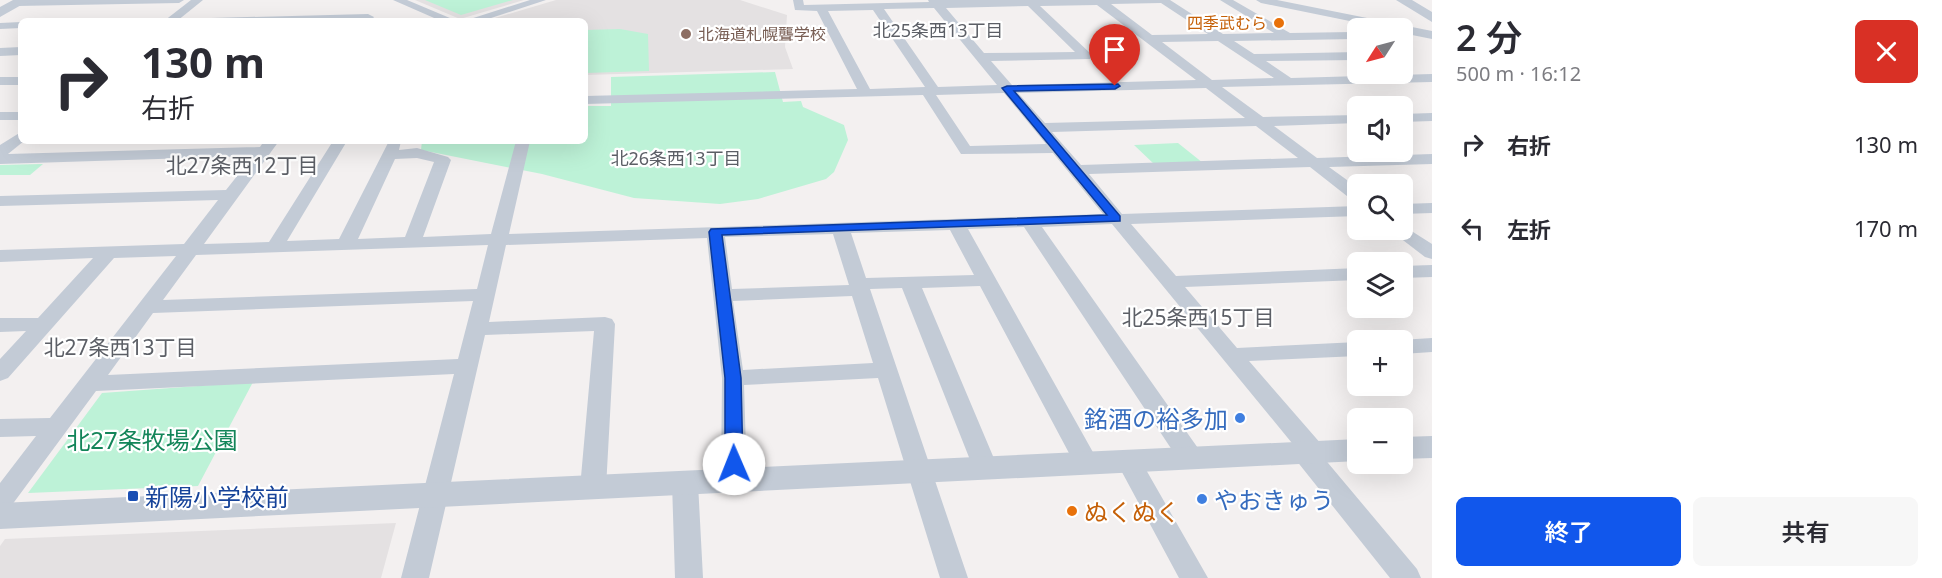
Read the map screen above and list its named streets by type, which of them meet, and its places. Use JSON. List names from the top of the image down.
{
  "districts": [
    "北25条西13丁目",
    "北26条西13丁目",
    "北27条西12丁目",
    "北25条西15丁目",
    "北27条西13丁目"
  ],
  "parks": ["北27条牧場公園"],
  "places": {
    "other": [
      "四季武むら",
      "北海道札幌聾学校",
      "銘酒の裕多加",
      "やおきゅう",
      "ぬくぬく"
    ],
    "transit": ["新陽小学校前"]
  },
  "north": "bottom left",
  "page": {
    "heading": ["2 分", "500 m · 16:12"],
    "map_buttons": ["+", "−"],
    "turn": ["130 m", "右折"],
    "list": [
      {
        "name": "右折",
        "value": "130 m"
      },
      {
        "name": "左折",
        "value": "170 m"
      }
    ],
    "buttons": ["終了", "共有"]
  }
}
